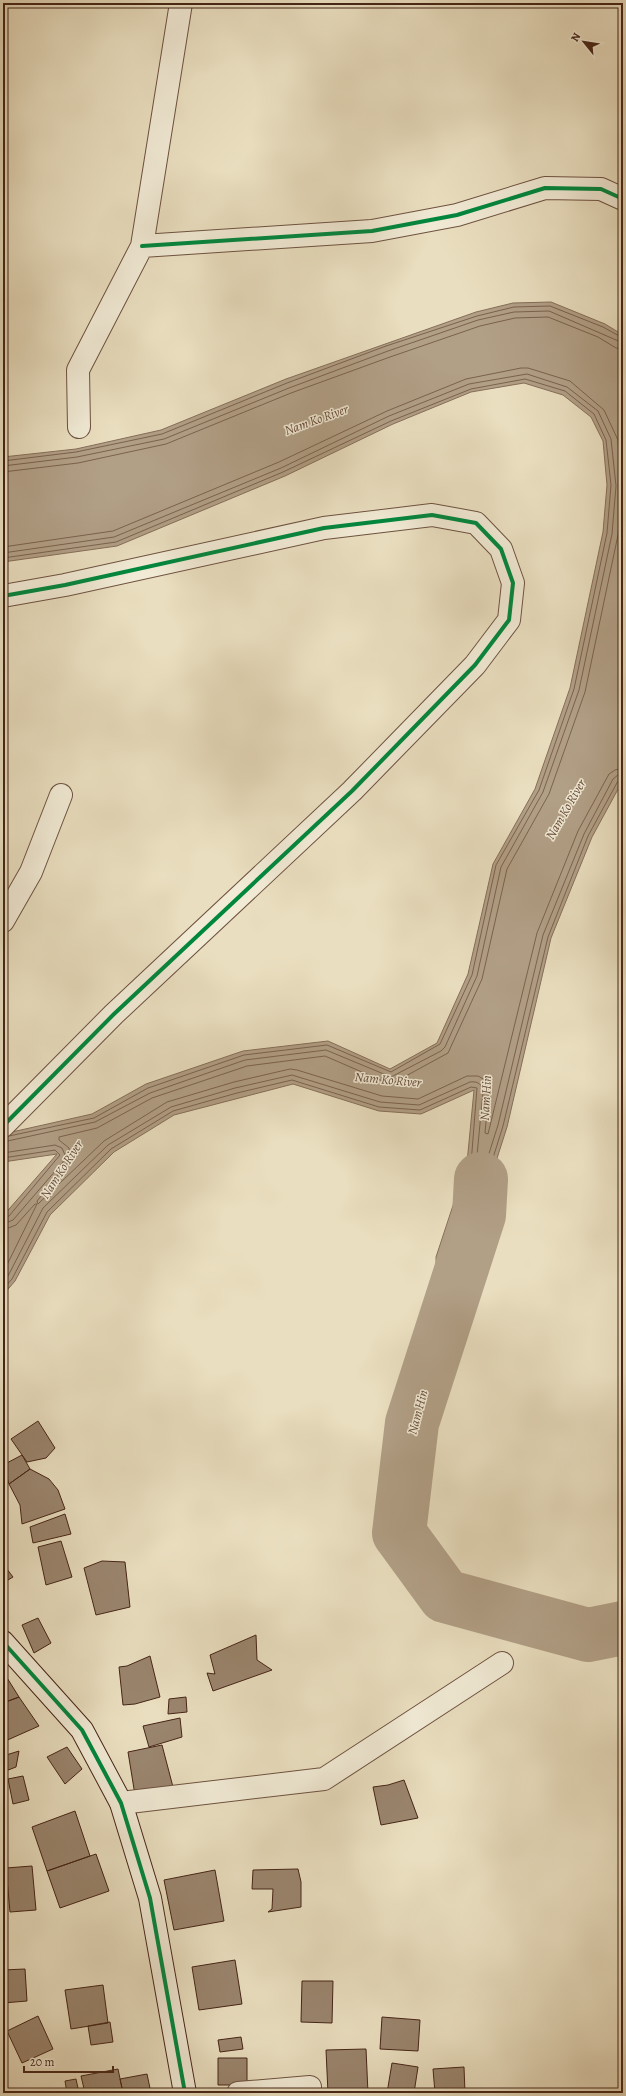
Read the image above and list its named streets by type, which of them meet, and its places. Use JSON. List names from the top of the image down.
{
  "water": ["Nam Ko River", "Nam Hin"],
  "scale_bar": "20 m",
  "north": "top left"
}
